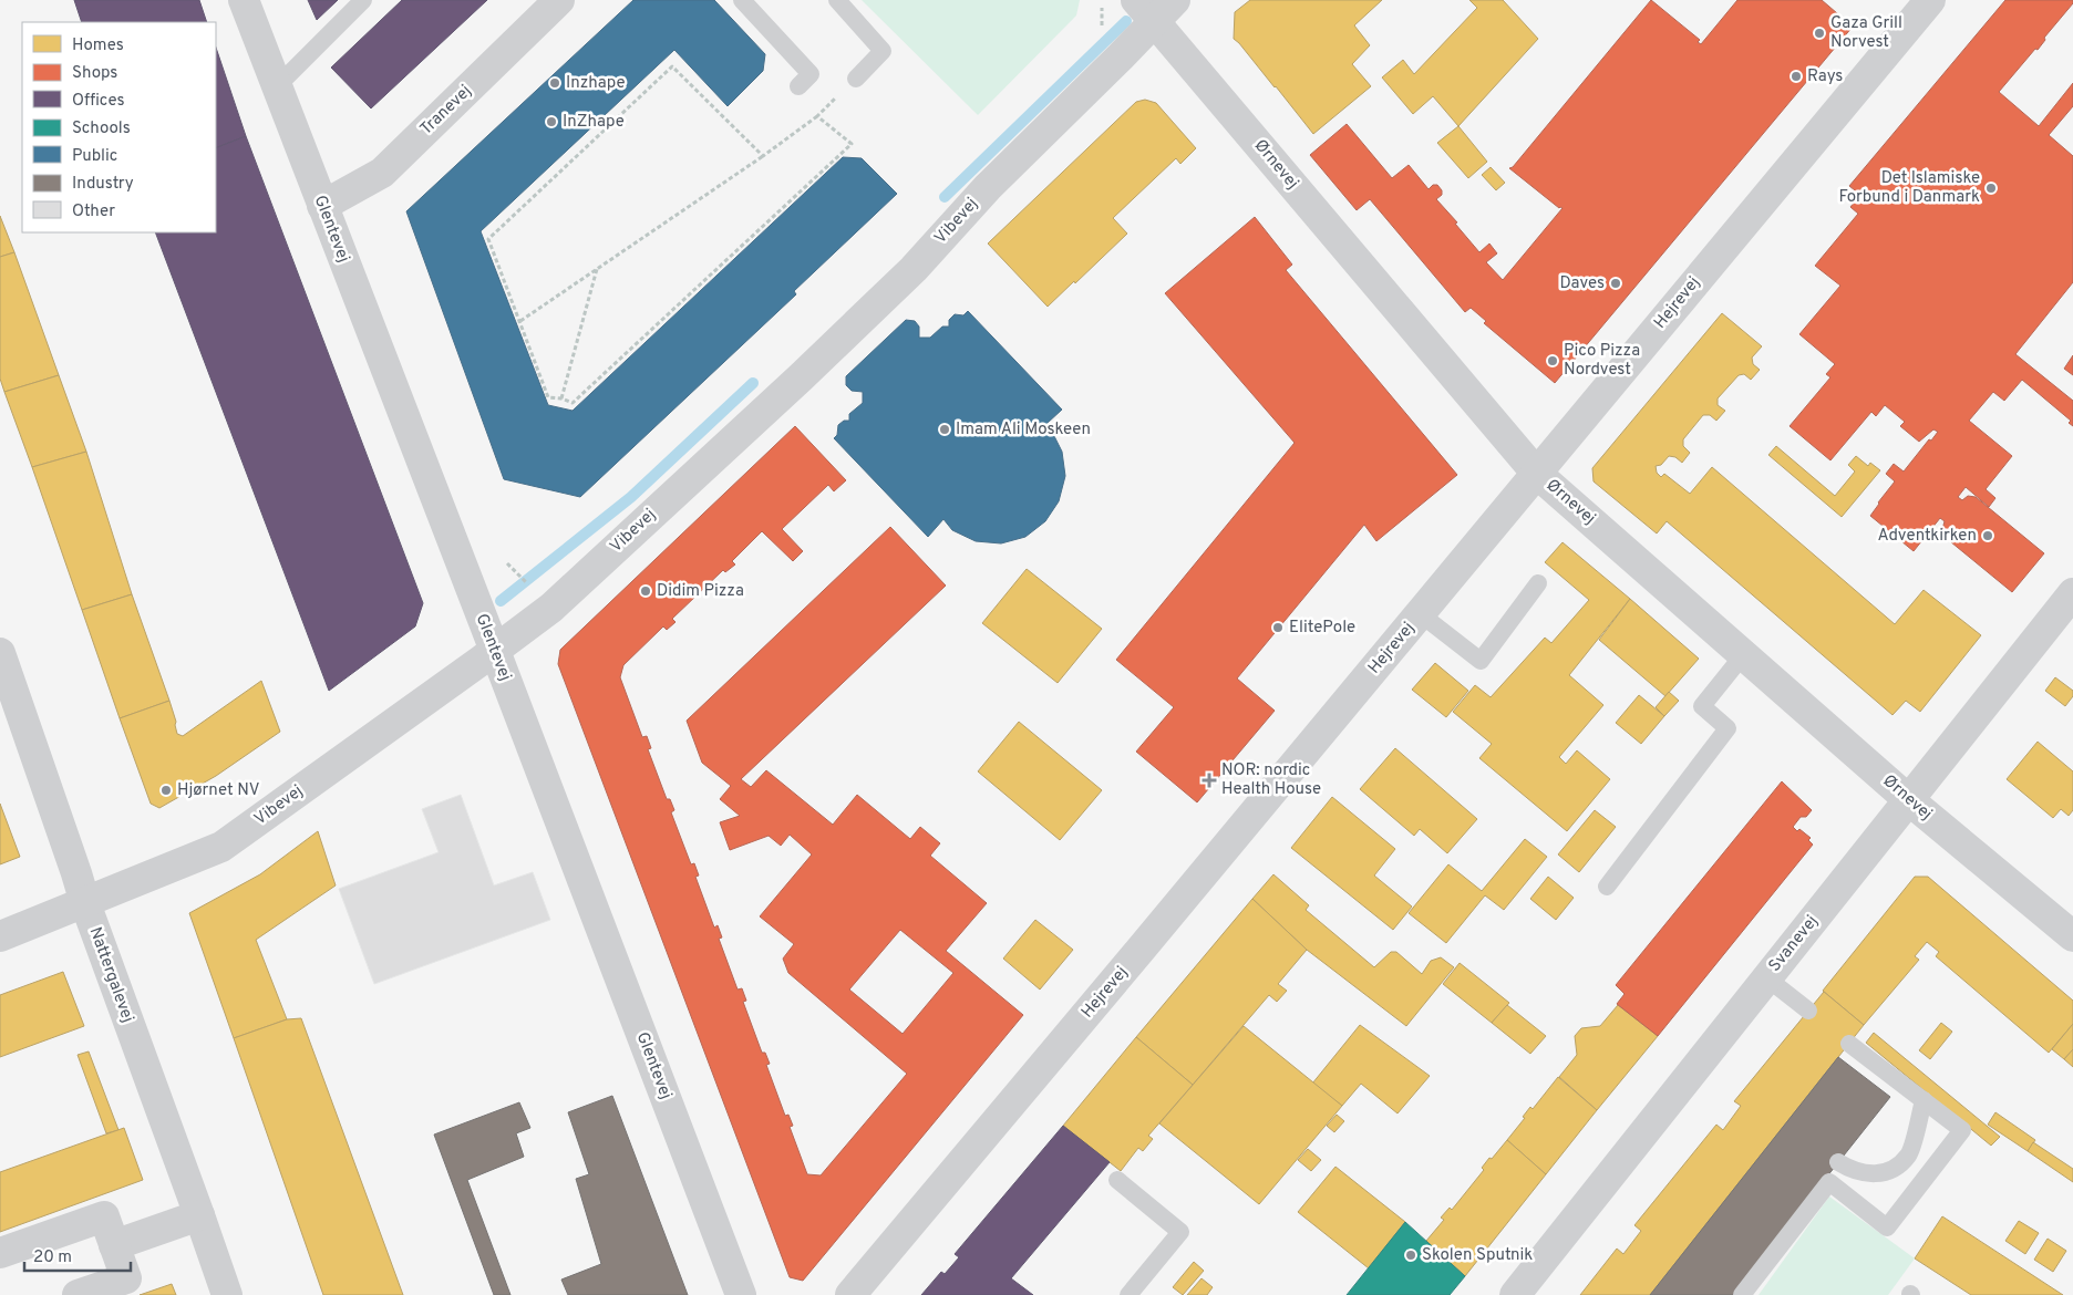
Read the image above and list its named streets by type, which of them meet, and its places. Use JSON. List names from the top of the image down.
{
  "streets": {
    "street": [
      "Tranevej",
      "Ørnevej",
      "Vibevej",
      "Glentevej",
      "Hejrevej",
      "Svanevej",
      "Nattergalevej"
    ]
  },
  "crossings": [
    ["Tranevej", "Glentevej"],
    ["Ørnevej", "Vibevej"],
    ["Ørnevej", "Hejrevej"],
    ["Ørnevej", "Svanevej"],
    ["Vibevej", "Glentevej"],
    ["Vibevej", "Nattergalevej"]
  ],
  "places": {
    "other": [
      "Gaza Grill Norvest",
      "Rays",
      "Inzhape",
      "InZhape",
      "Det Islamiske Forbund i Danmark",
      "Daves",
      "Pico Pizza Nordvest",
      "Imam Ali Moskeen",
      "Adventkirken",
      "Didim Pizza",
      "ElitePole",
      "Hjørnet NV",
      "Skolen Sputnik"
    ],
    "health": ["NOR: nordic Health House"]
  },
  "legend": [
    "Homes",
    "Shops",
    "Offices",
    "Schools",
    "Public",
    "Industry",
    "Other"
  ],
  "scale_bar": "20 m"
}
